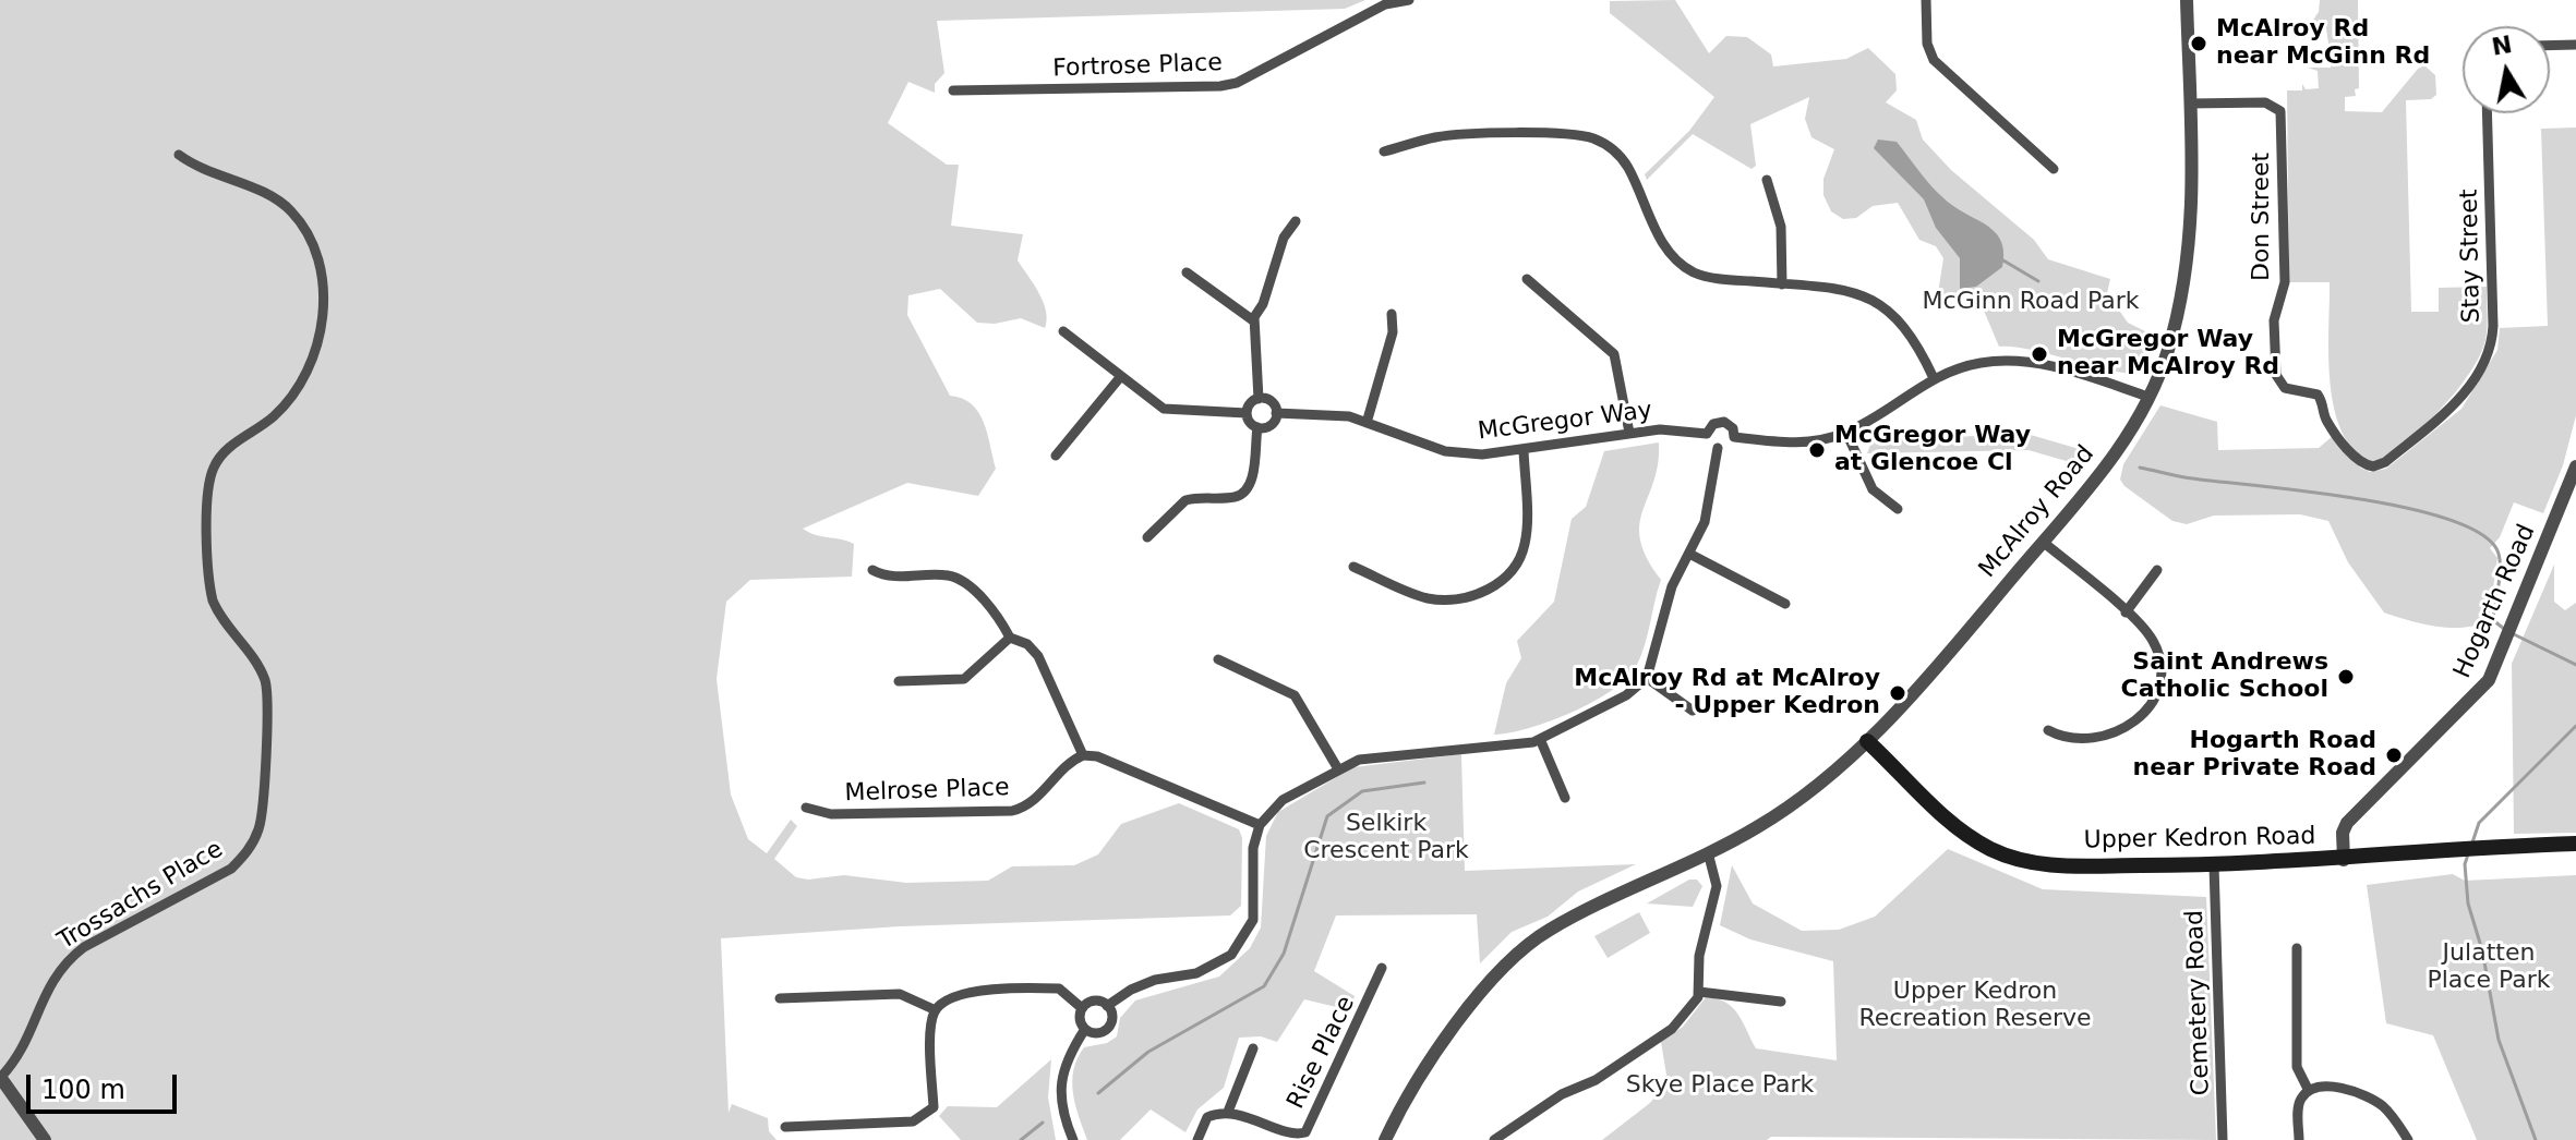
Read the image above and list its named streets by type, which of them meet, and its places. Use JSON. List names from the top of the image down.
{
  "streets": {
    "main road": ["Upper Kedron Road"],
    "street": [
      "Fortrose Place",
      "Don Street",
      "Stay Street",
      "McGregor Way",
      "McAlroy Road",
      "Hogarth Road",
      "Melrose Place",
      "Trossachs Place",
      "Cemetery Road",
      "Rise Place"
    ]
  },
  "crossings": [
    ["Don Street", "Stay Street"],
    ["Don Street", "McAlroy Road"],
    ["McAlroy Road", "Upper Kedron Road"],
    ["Hogarth Road", "Upper Kedron Road"],
    ["Upper Kedron Road", "Cemetery Road"]
  ],
  "parks": [
    "McGinn Road Park",
    "Selkirk Crescent Park",
    "Julatten Place Park",
    "Upper Kedron Recreation Reserve",
    "Skye Place Park"
  ],
  "places": [
    "McAlroy Rd near McGinn Rd",
    "McGregor Way near McAlroy Rd",
    "McGregor Way at Glencoe Cl",
    "Saint Andrews Catholic School",
    "McAlroy Rd at McAlroy - Upper Kedron",
    "Hogarth Road near Private Road"
  ],
  "scale_bar": "100 m",
  "north": "top"
}
